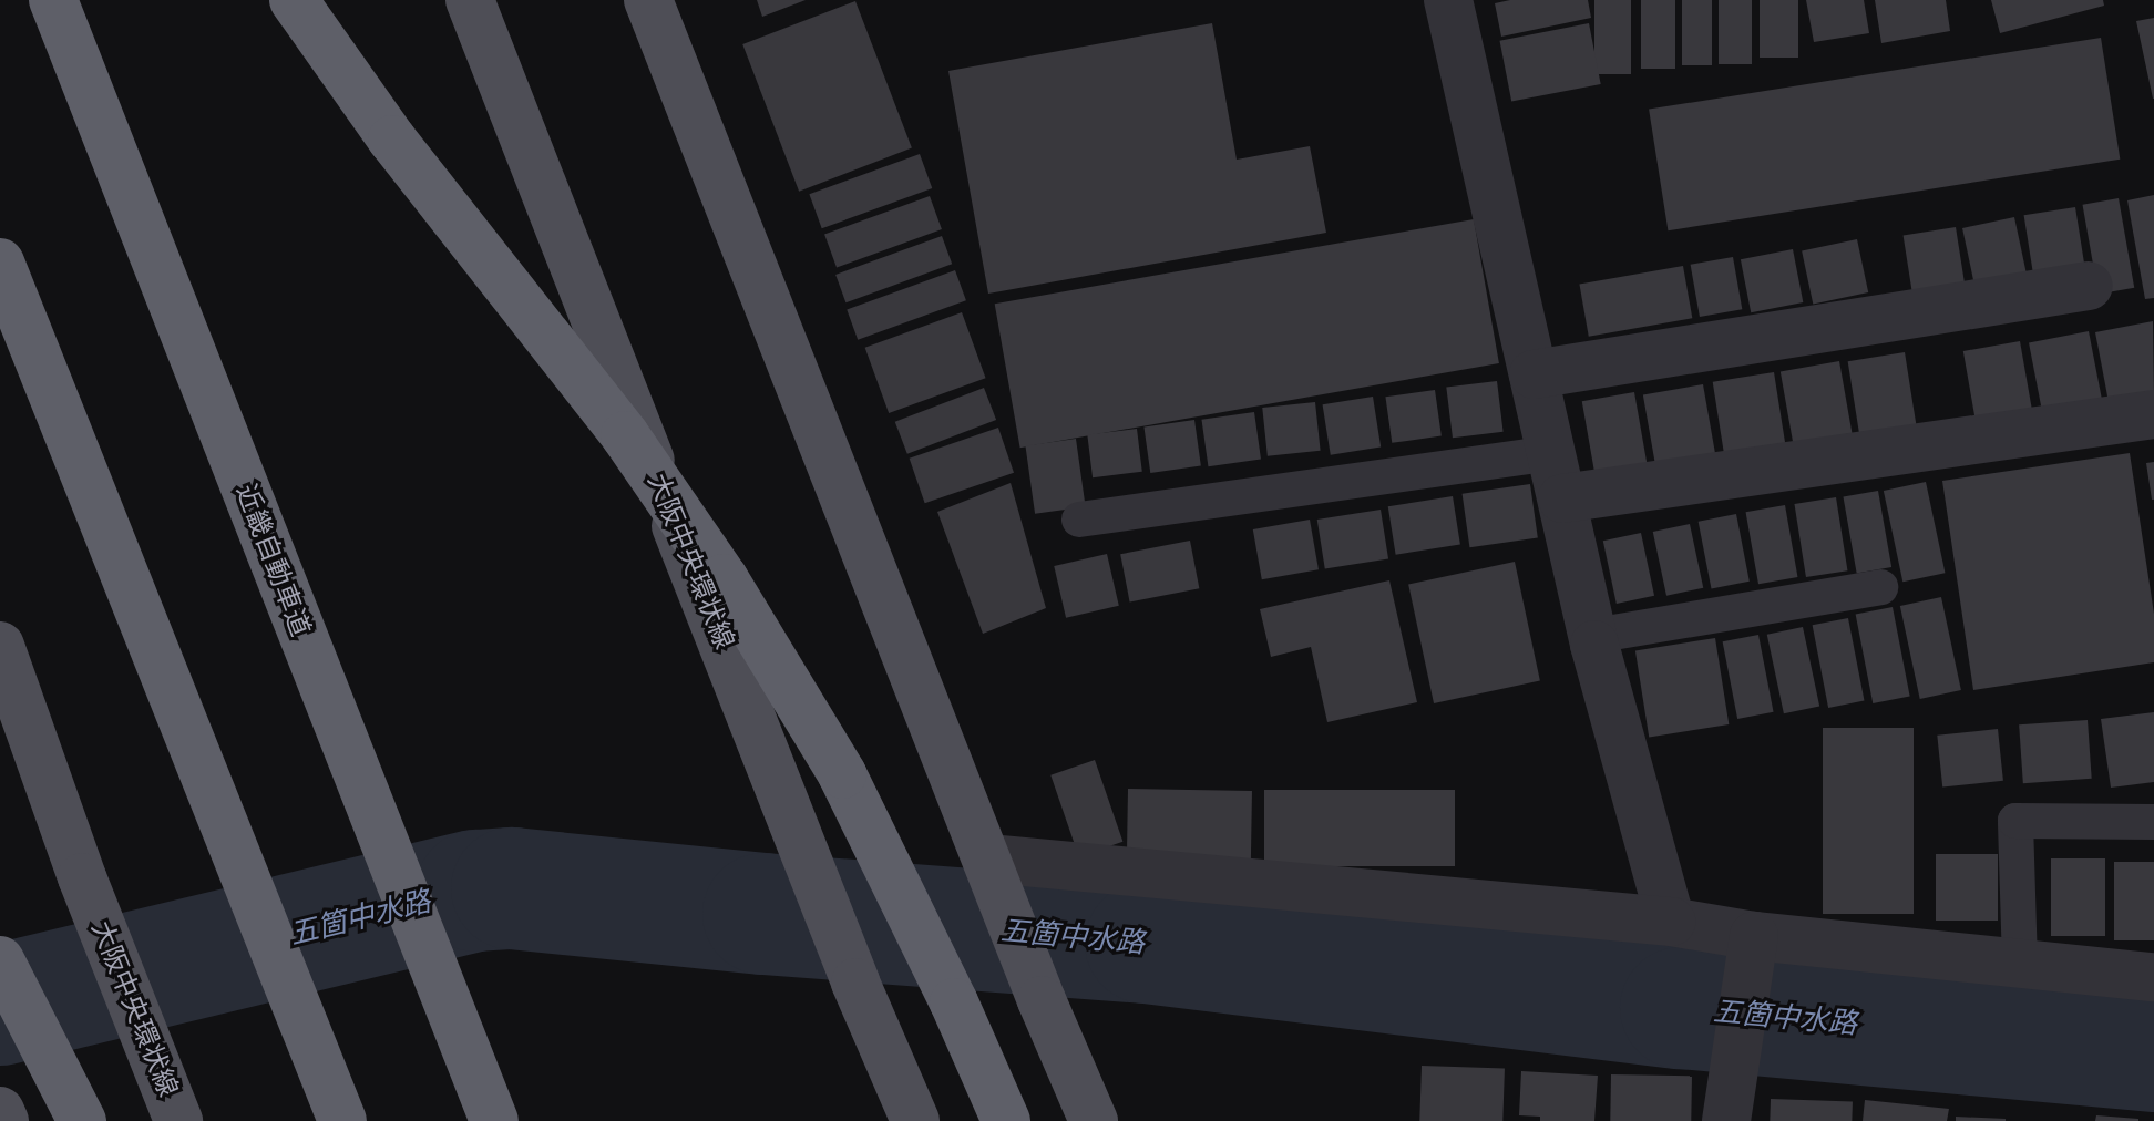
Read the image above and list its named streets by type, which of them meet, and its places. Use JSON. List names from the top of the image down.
{
  "streets": {
    "highway": ["近畿自動車道"],
    "main road": ["大阪中央環状線"]
  },
  "water": ["五箇中水路"]
}
